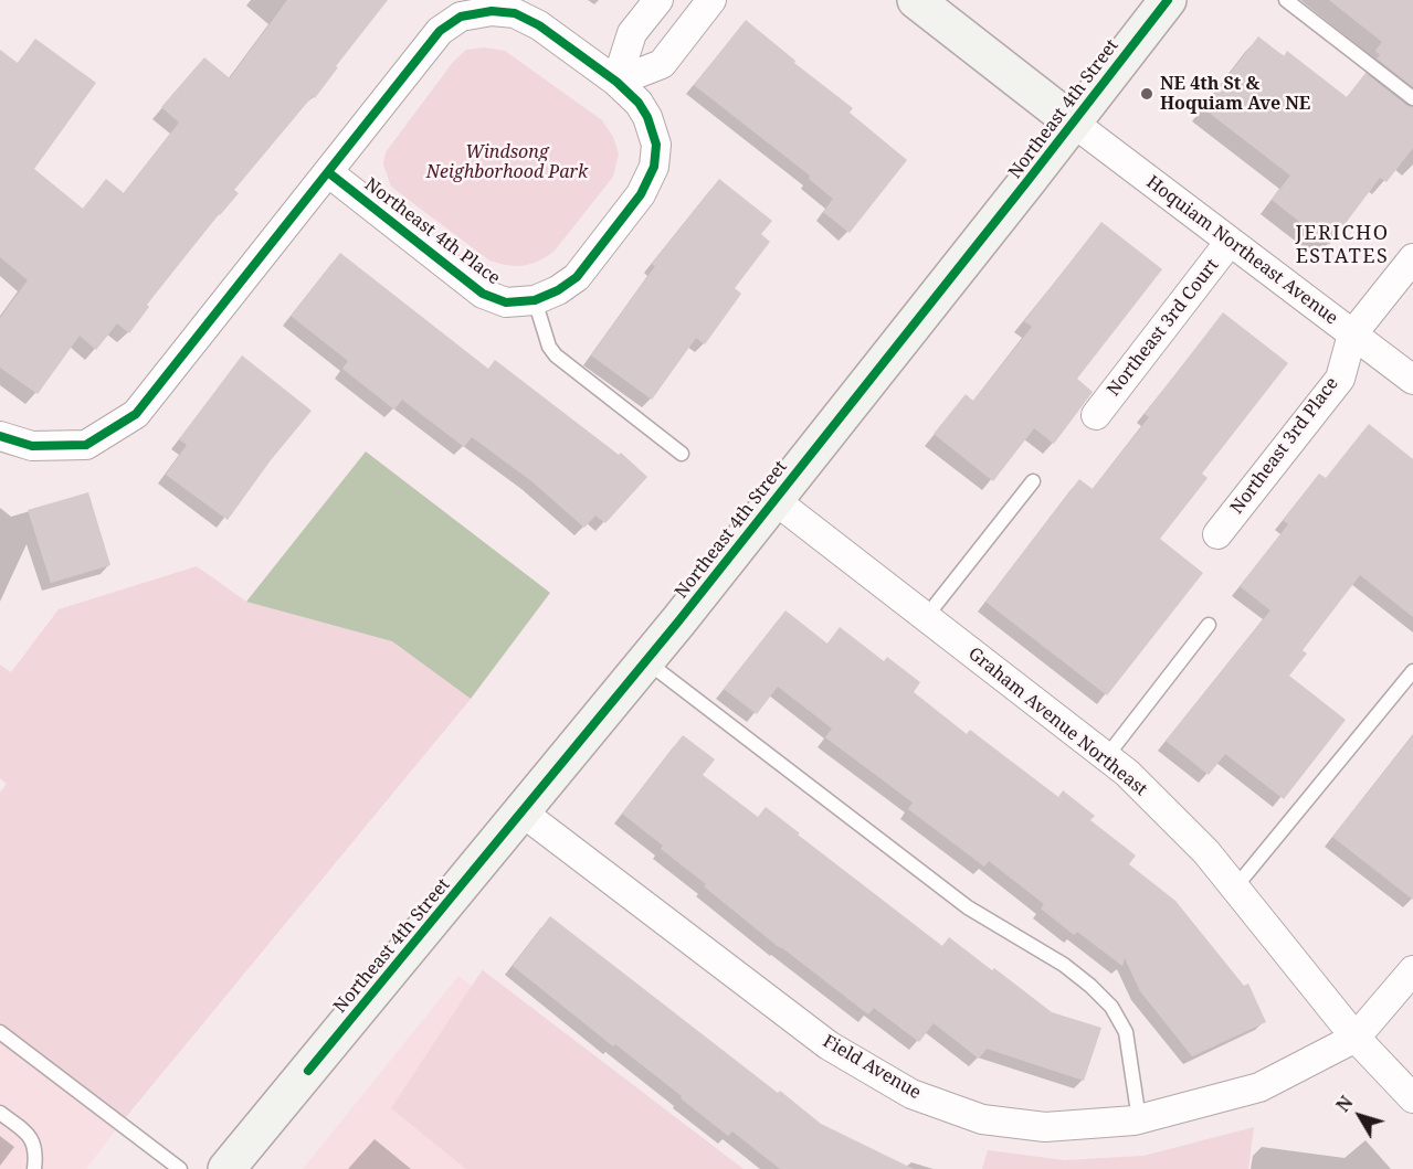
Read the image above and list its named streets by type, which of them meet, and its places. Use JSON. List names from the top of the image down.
{
  "streets": {
    "main road": ["Northeast 4th Street"],
    "street": [
      "Northeast 4th Place",
      "Hoquiam Northeast Avenue",
      "Northeast 3rd Court",
      "Northeast 3rd Place",
      "Graham Avenue Northeast",
      "Field Avenue"
    ]
  },
  "crossings": [
    ["Northeast 4th Street", "Hoquiam Northeast Avenue"],
    ["Northeast 4th Street", "Graham Avenue Northeast"],
    ["Northeast 4th Street", "Field Avenue"],
    ["Hoquiam Northeast Avenue", "Northeast 3rd Court"],
    ["Hoquiam Northeast Avenue", "Northeast 3rd Place"],
    ["Graham Avenue Northeast", "Field Avenue"]
  ],
  "districts": ["JERICHO ESTATES"],
  "parks": ["Windsong Neighborhood Park"],
  "places": ["NE 4th St & Hoquiam Ave NE"],
  "north": "top left"
}
